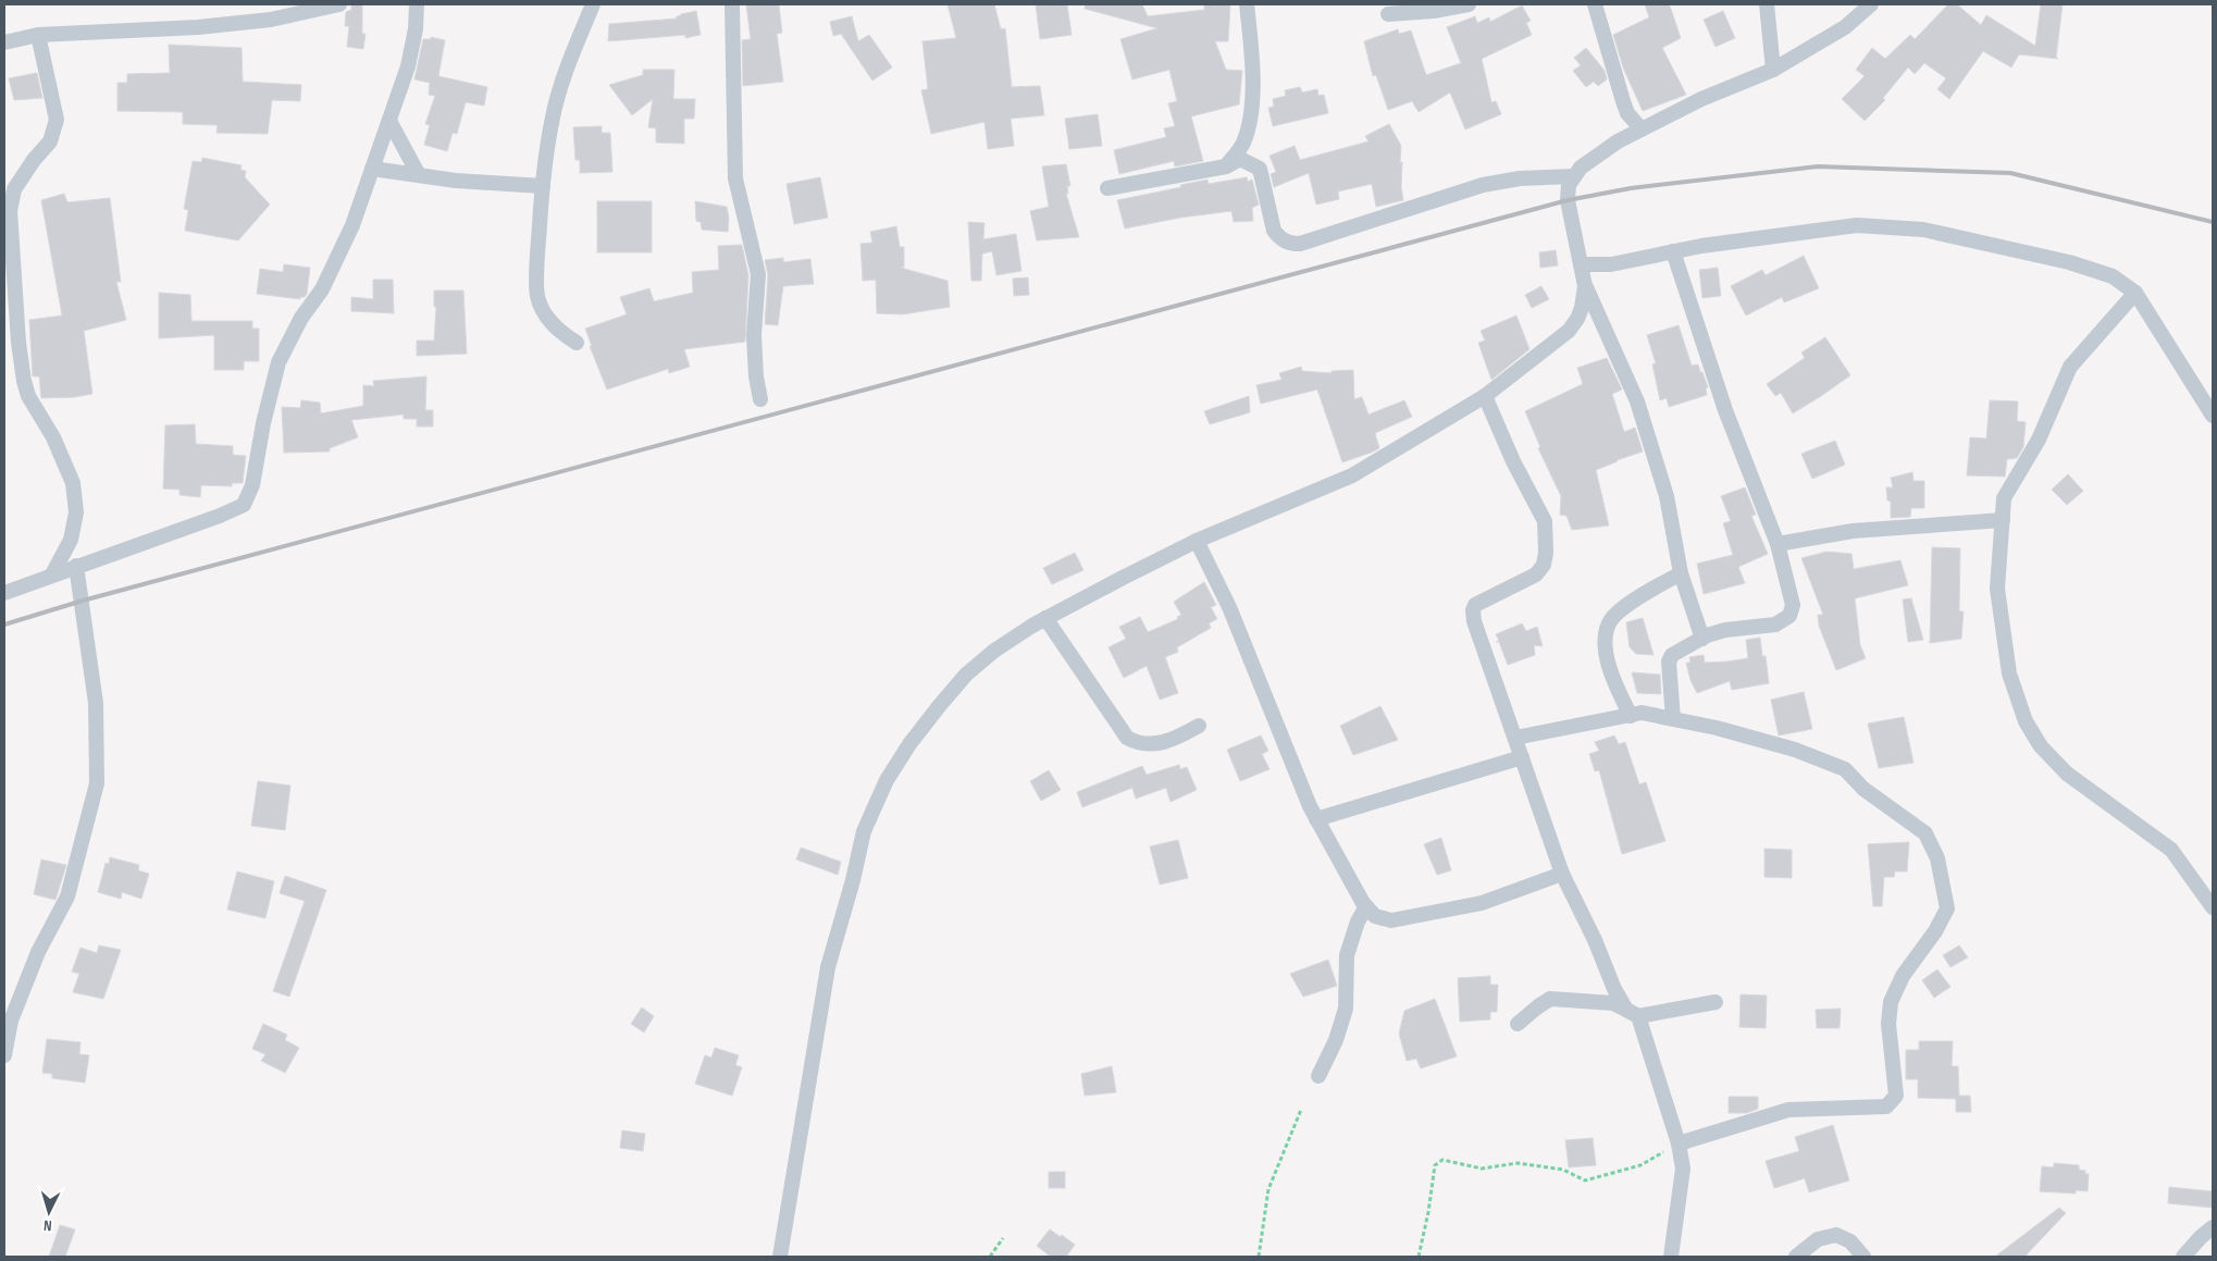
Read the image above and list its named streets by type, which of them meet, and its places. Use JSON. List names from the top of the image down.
{
  "north": "bottom"
}
